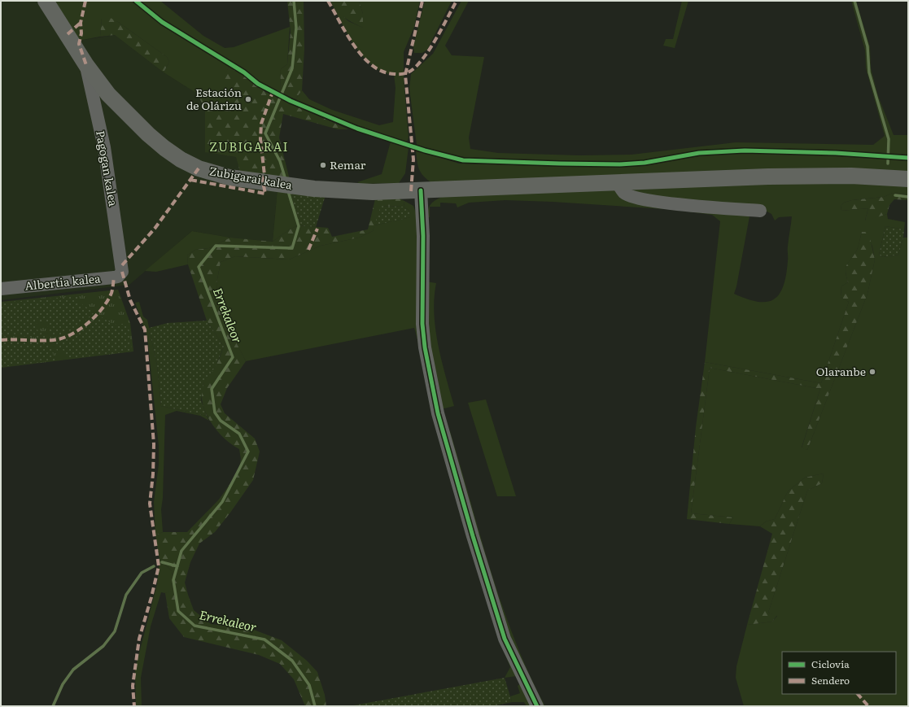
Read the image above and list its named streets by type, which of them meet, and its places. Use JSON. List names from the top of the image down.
{
  "streets": {
    "main road": ["Zubigarai kalea"],
    "street": ["Pagogan kalea", "Albertia kalea"]
  },
  "crossings": [
    ["Pagogan kalea", "Zubigarai kalea"],
    ["Pagogan kalea", "Albertia kalea"]
  ],
  "districts": ["ZUBIGARAI"],
  "water": ["Errekaleor"],
  "places": ["Estación de Olárizu", "Remar", "Olaranbe"],
  "legend": ["Ciclovía", "Sendero"]
}
